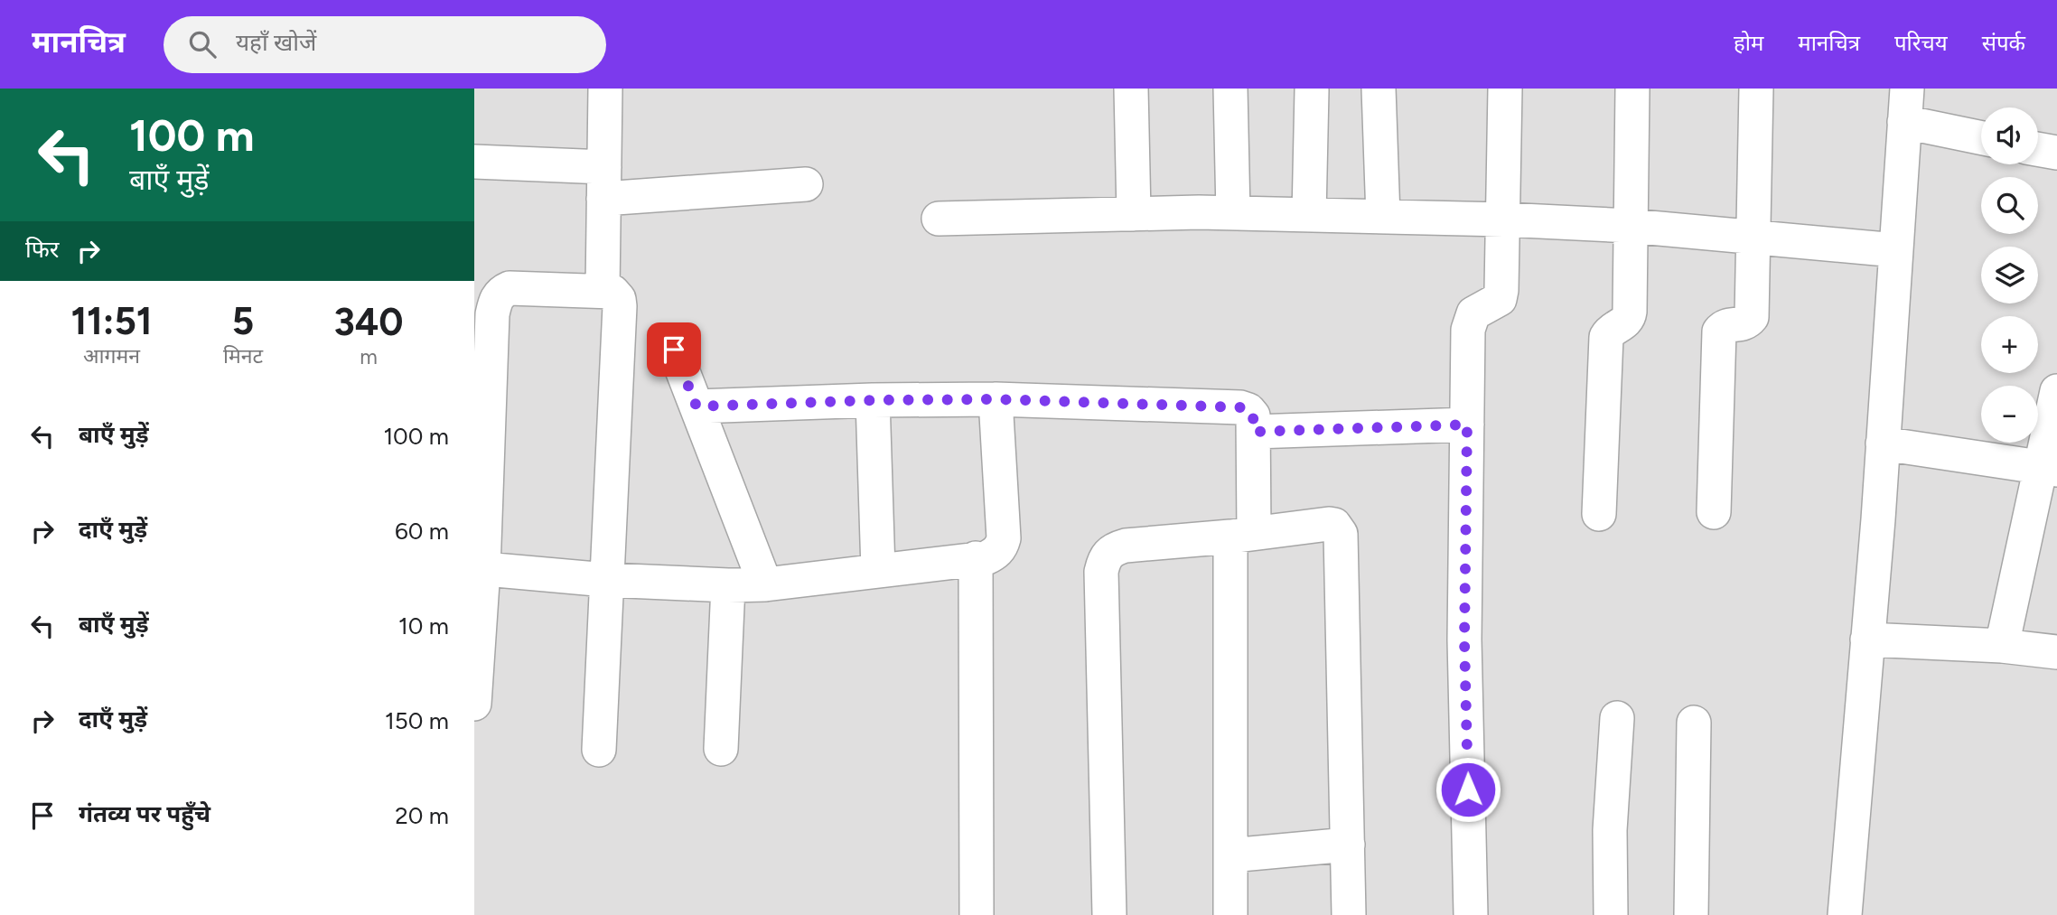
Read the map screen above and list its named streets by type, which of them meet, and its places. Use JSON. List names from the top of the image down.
{
  "page": {
    "header": "मानचित्र",
    "search": "यहाँ खोजें",
    "nav": [
      "होम",
      "मानचित्र",
      "परिचय",
      "संपर्क"
    ],
    "turn": ["100 m", "बाएँ मुड़ें"],
    "map_buttons": ["+", "−"],
    "then": "फिर",
    "eta": [
      "11:51",
      "आगमन",
      "5",
      "मिनट",
      "340",
      "m"
    ],
    "list": [
      {
        "name": "बाएँ मुड़ें",
        "value": "100 m"
      },
      {
        "name": "दाएँ मुड़ें",
        "value": "60 m"
      },
      {
        "name": "बाएँ मुड़ें",
        "value": "10 m"
      },
      {
        "name": "दाएँ मुड़ें",
        "value": "150 m"
      },
      {
        "name": "गंतव्य पर पहुँचे",
        "value": "20 m"
      }
    ]
  }
}
